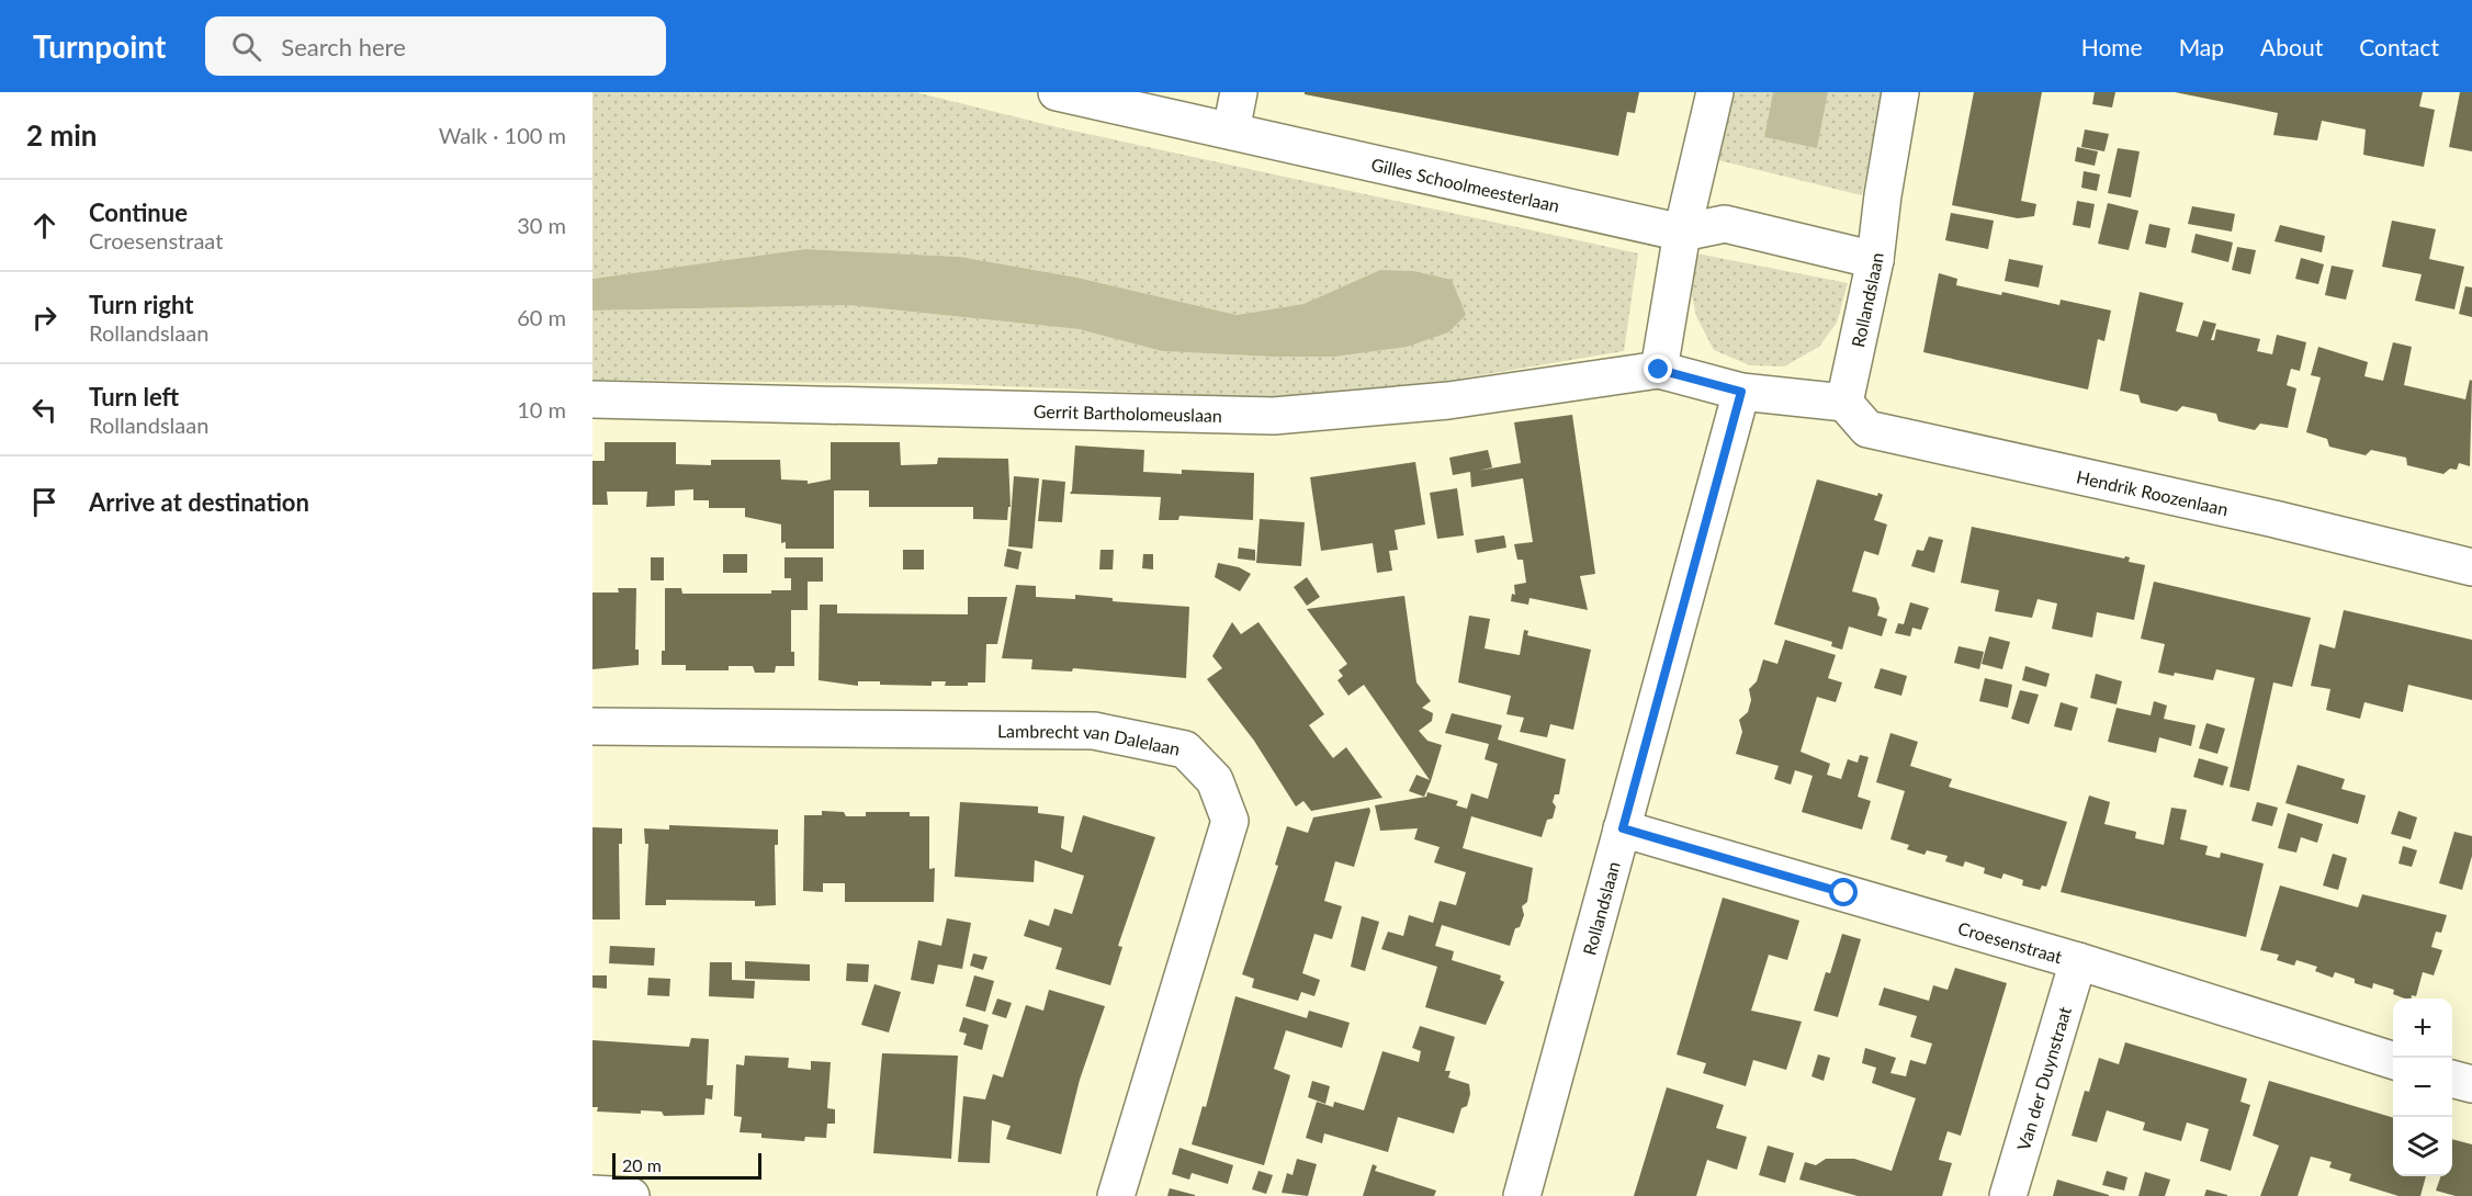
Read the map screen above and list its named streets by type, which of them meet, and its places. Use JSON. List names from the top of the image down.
{
  "streets": {
    "street": [
      "Gilles Schoolmeesterlaan",
      "Rollandslaan",
      "Gerrit Bartholomeuslaan",
      "Hendrik Roozenlaan",
      "Lambrecht van Dalelaan",
      "Croesenstraat",
      "Van der Duynstraat"
    ]
  },
  "crossings": [
    ["Gilles Schoolmeesterlaan", "Rollandslaan"],
    ["Rollandslaan", "Hendrik Roozenlaan"],
    ["Rollandslaan", "Croesenstraat"],
    ["Croesenstraat", "Van der Duynstraat"]
  ],
  "scale_bar": "20 m",
  "page": {
    "header": "Turnpoint",
    "search": "Search here",
    "nav": [
      "Home",
      "Map",
      "About",
      "Contact"
    ],
    "heading": ["2 min", "Walk · 100 m"],
    "list": [
      ["Continue", "Croesenstraat", "30 m"],
      ["Turn right", "Rollandslaan", "60 m"],
      ["Turn left", "Rollandslaan", "10 m"],
      "Arrive at destination"
    ],
    "map_buttons": ["+", "−"],
    "scale": "20 m"
  }
}
